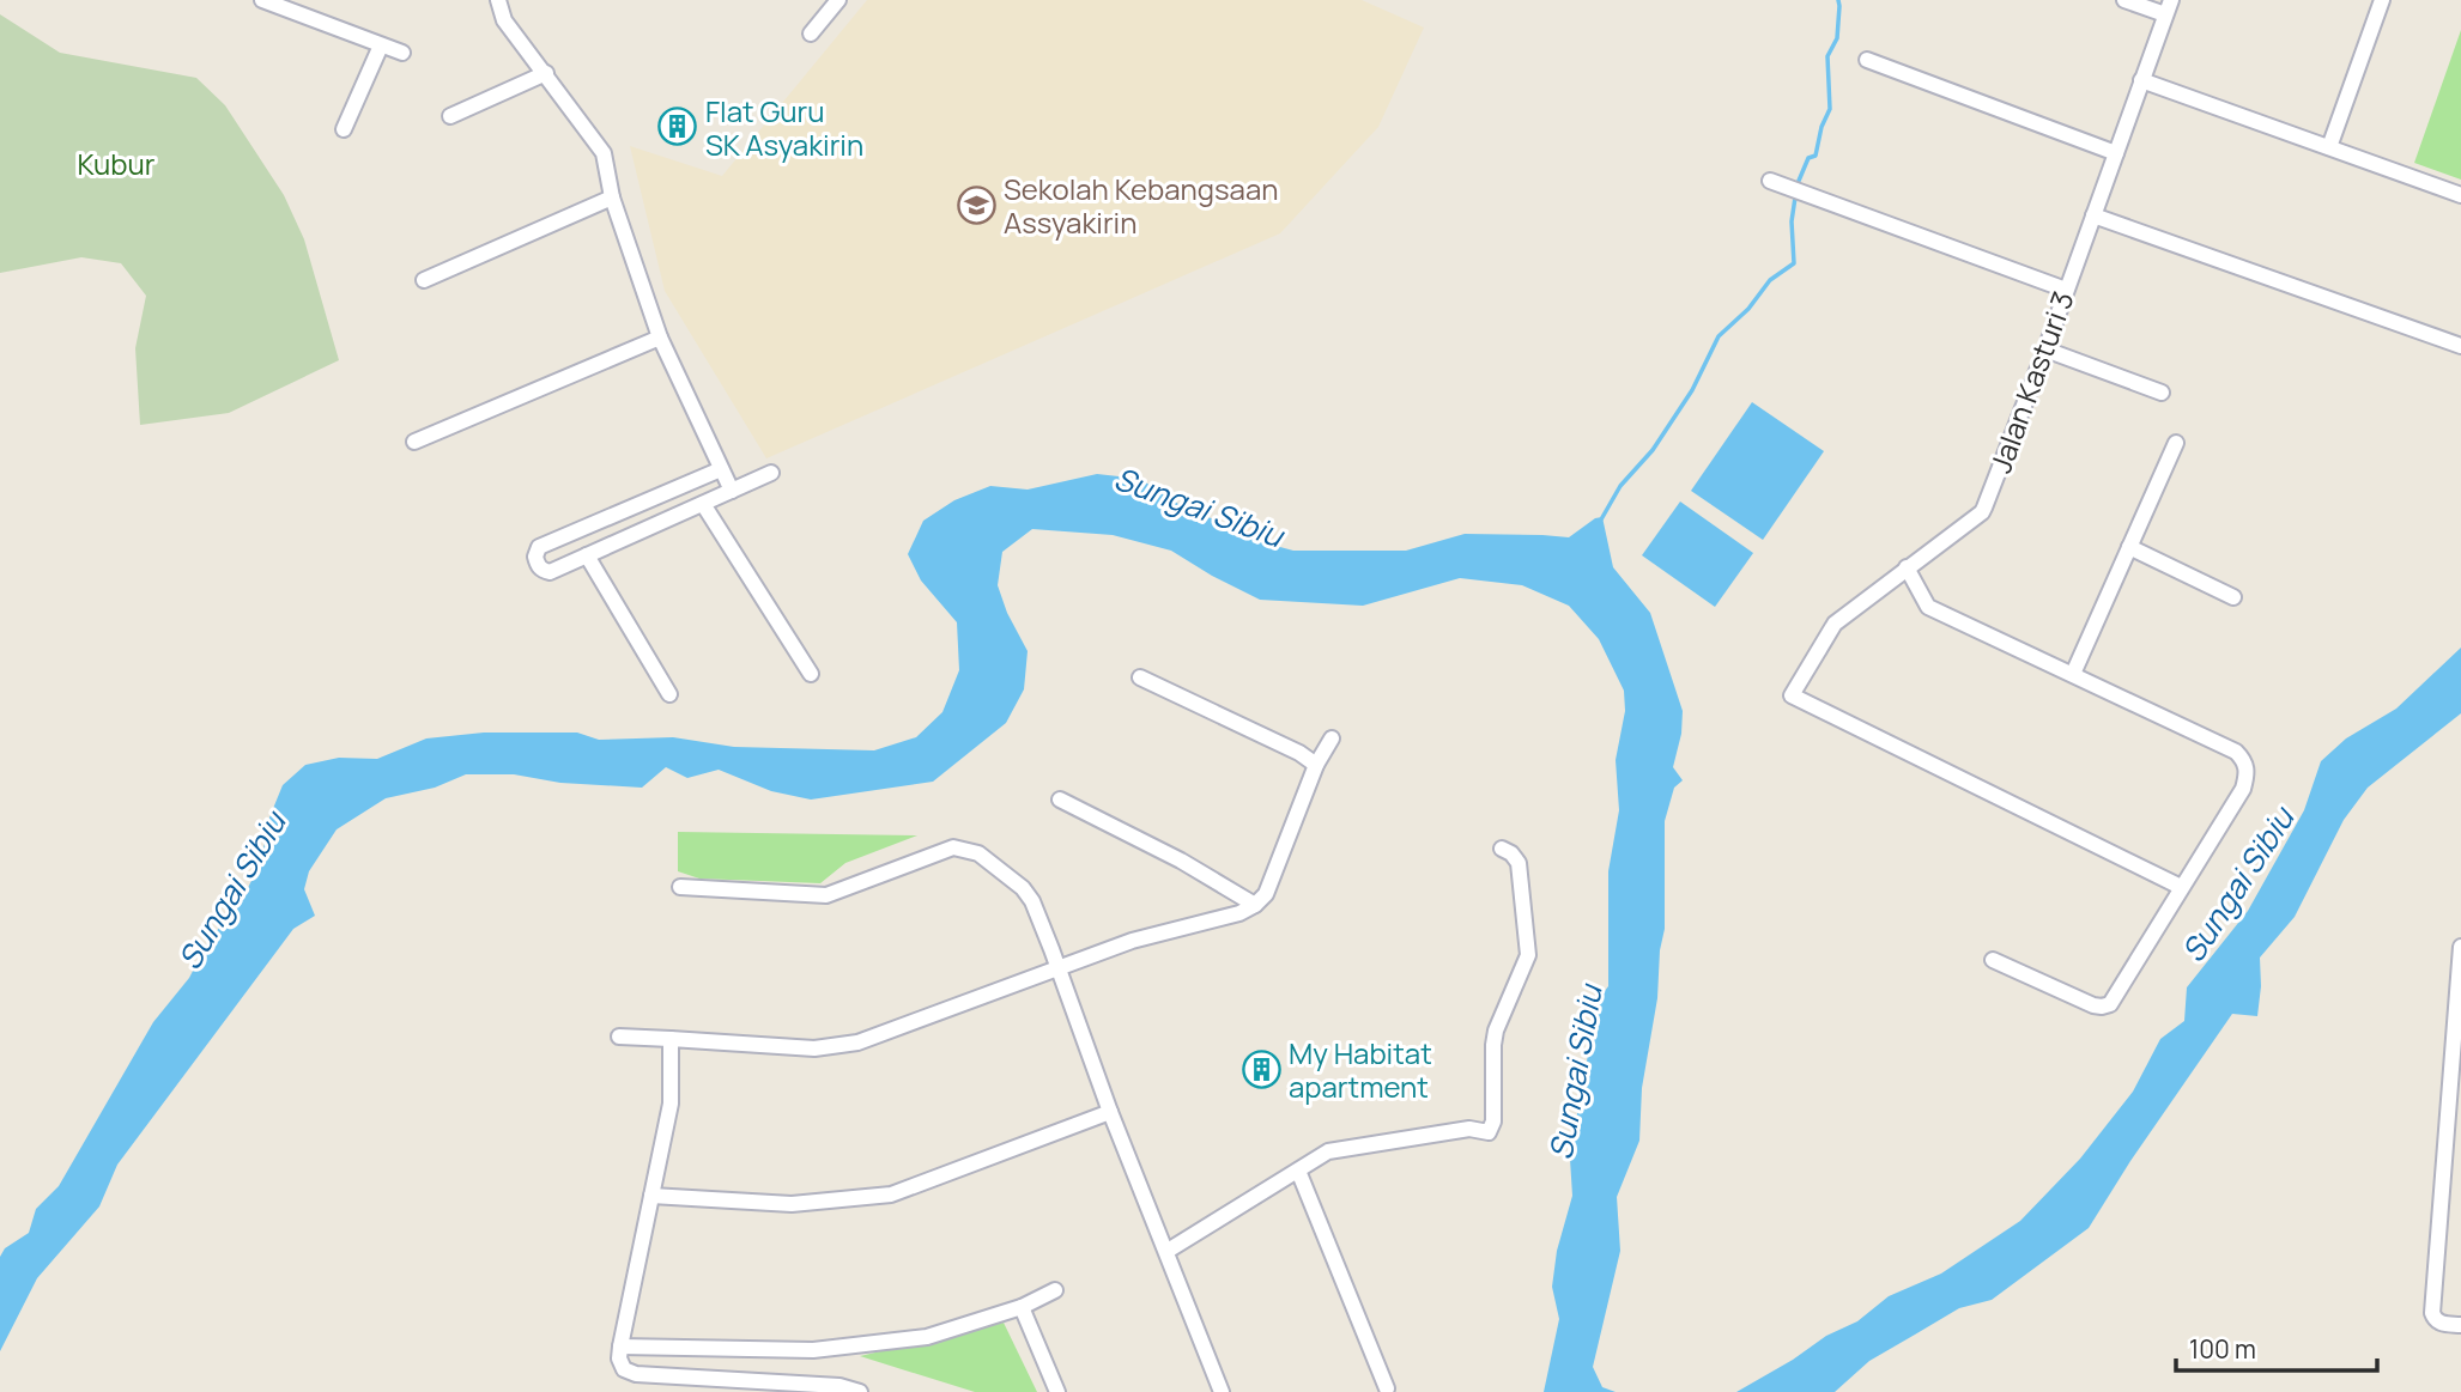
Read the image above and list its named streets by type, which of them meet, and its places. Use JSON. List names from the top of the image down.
{
  "streets": {
    "street": ["Jalan Kasturi 3"]
  },
  "water": ["Sungai Sibiu"],
  "parks": ["Kubur"],
  "places": {
    "building": ["Flat Guru SK Asyakirin", "My Habitat apartment"],
    "school or university": ["Sekolah Kebangsaan Assyakirin"]
  },
  "scale_bar": "100 m"
}
